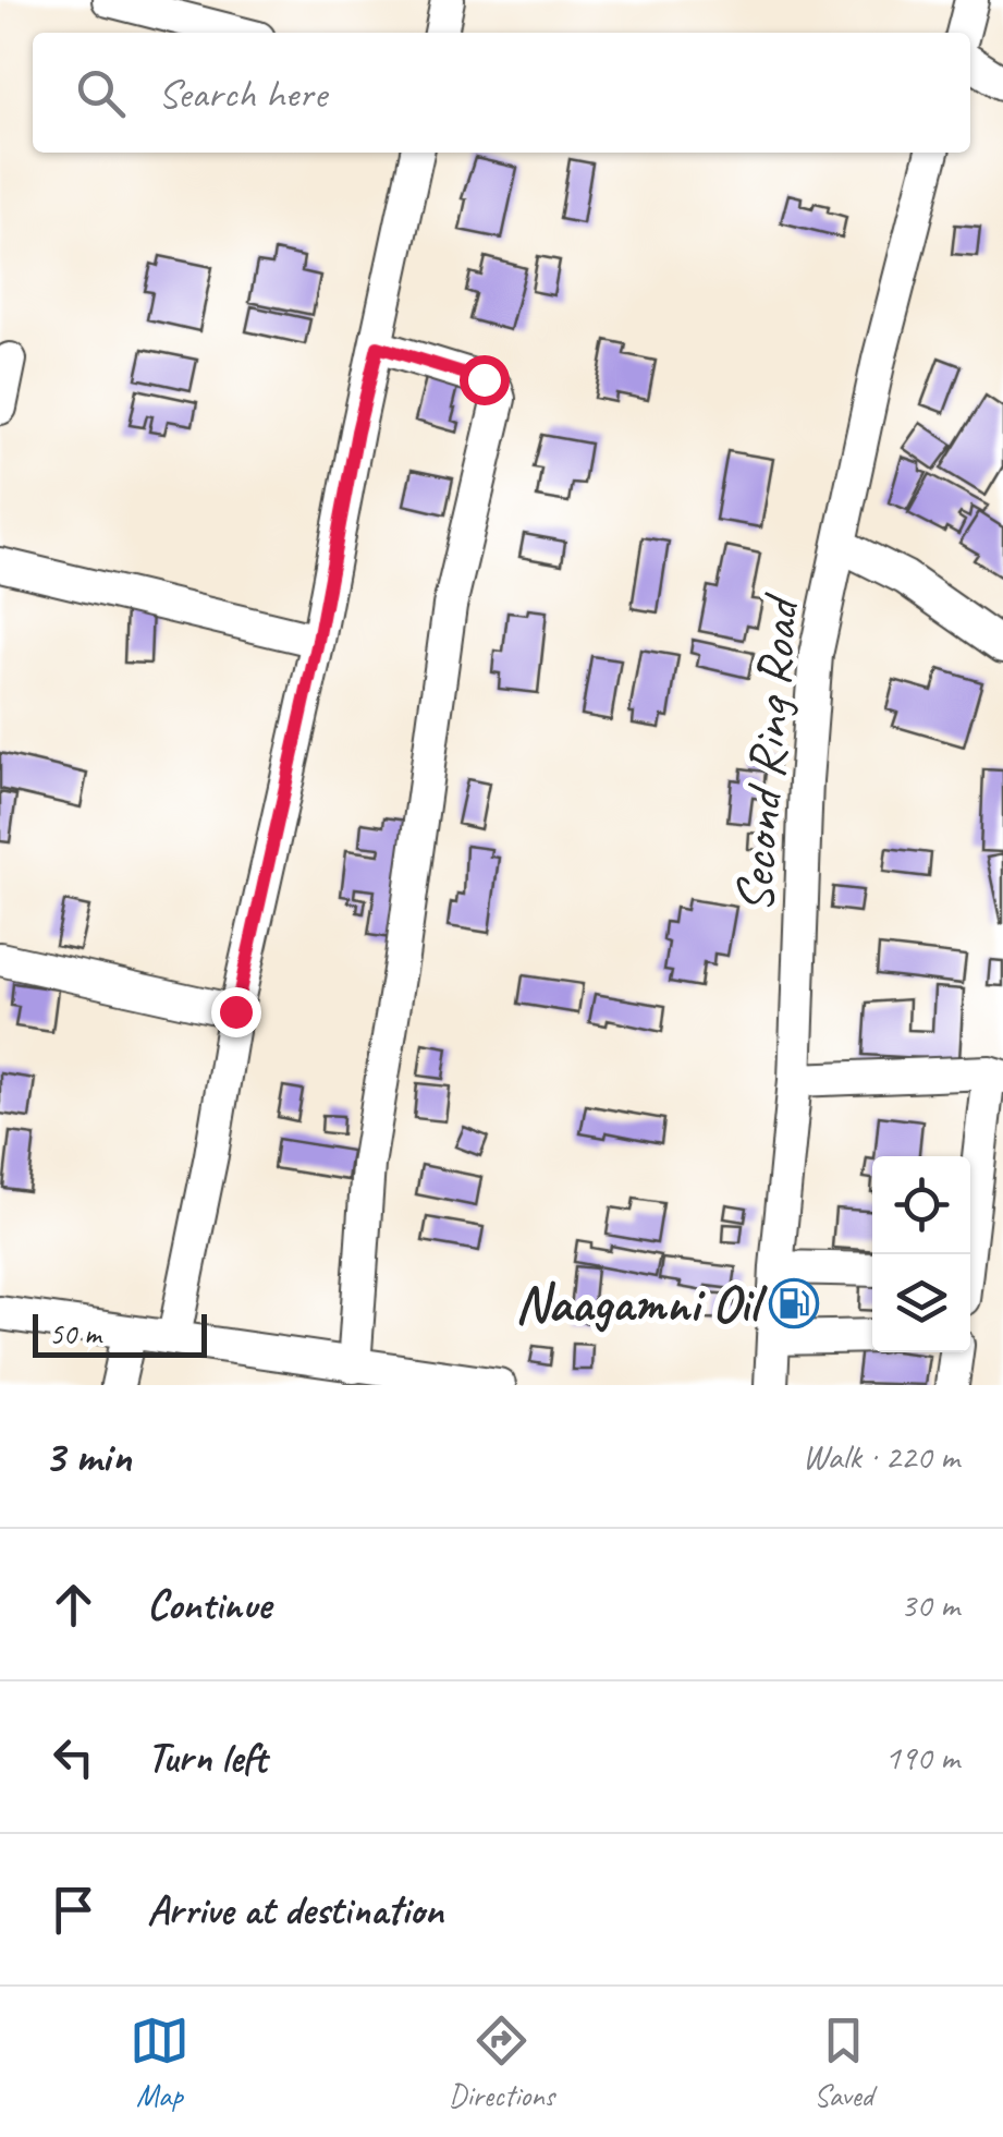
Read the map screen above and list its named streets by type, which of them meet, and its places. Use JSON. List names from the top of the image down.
{
  "streets": {
    "street": ["Second Ring Road"]
  },
  "places": {
    "fuel station": ["Naagamni Oil"]
  },
  "scale_bar": "50 m",
  "page": {
    "search": "Search here",
    "scale": "50 m",
    "heading": ["3 min", "Walk · 220 m"],
    "list": [
      ["Continue", "30 m"],
      ["Turn left", "190 m"],
      "Arrive at destination"
    ],
    "nav": ["Map", "Directions", "Saved"]
  }
}
